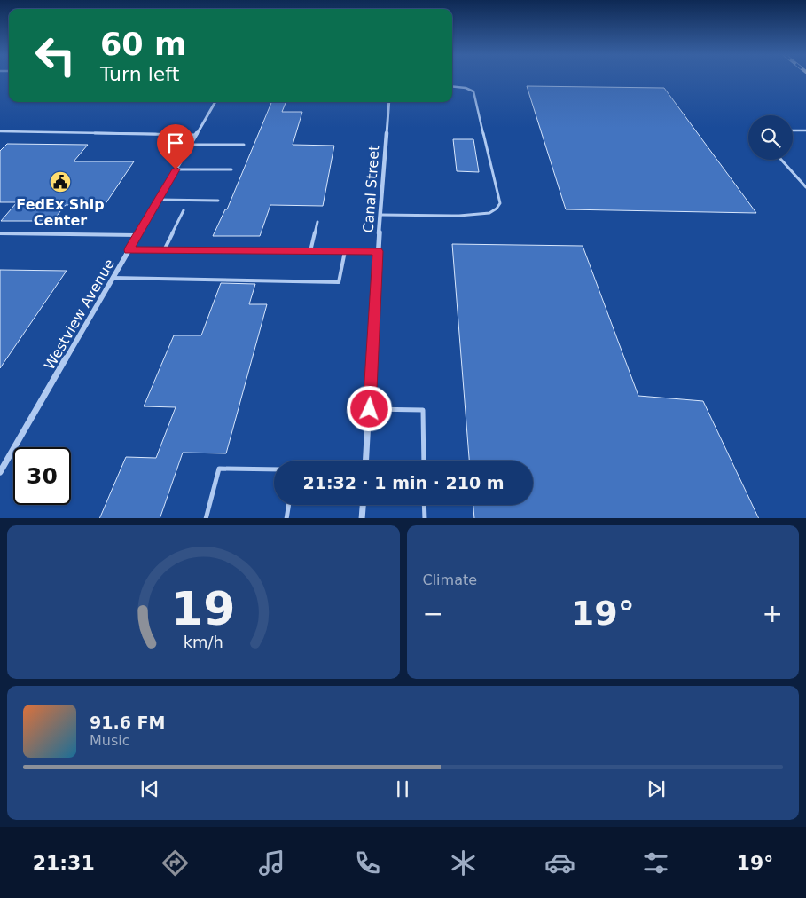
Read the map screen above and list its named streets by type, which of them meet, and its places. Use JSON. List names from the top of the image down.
{
  "streets": {
    "street": ["Canal Street", "Westview Avenue"]
  },
  "places": {
    "public building": ["FedEx Ship Center"]
  },
  "page": {
    "turn": ["60 m", "Turn left"],
    "limit": "30",
    "trip": "21:32 · 1 min · 210 m",
    "tile": "Climate",
    "heat": ["−", "19°", "+"],
    "song": ["91.6 FM", "Music"],
    "tabs": ["21:31", "19°"],
    "gauge": ["19", "km/h"]
  }
}
